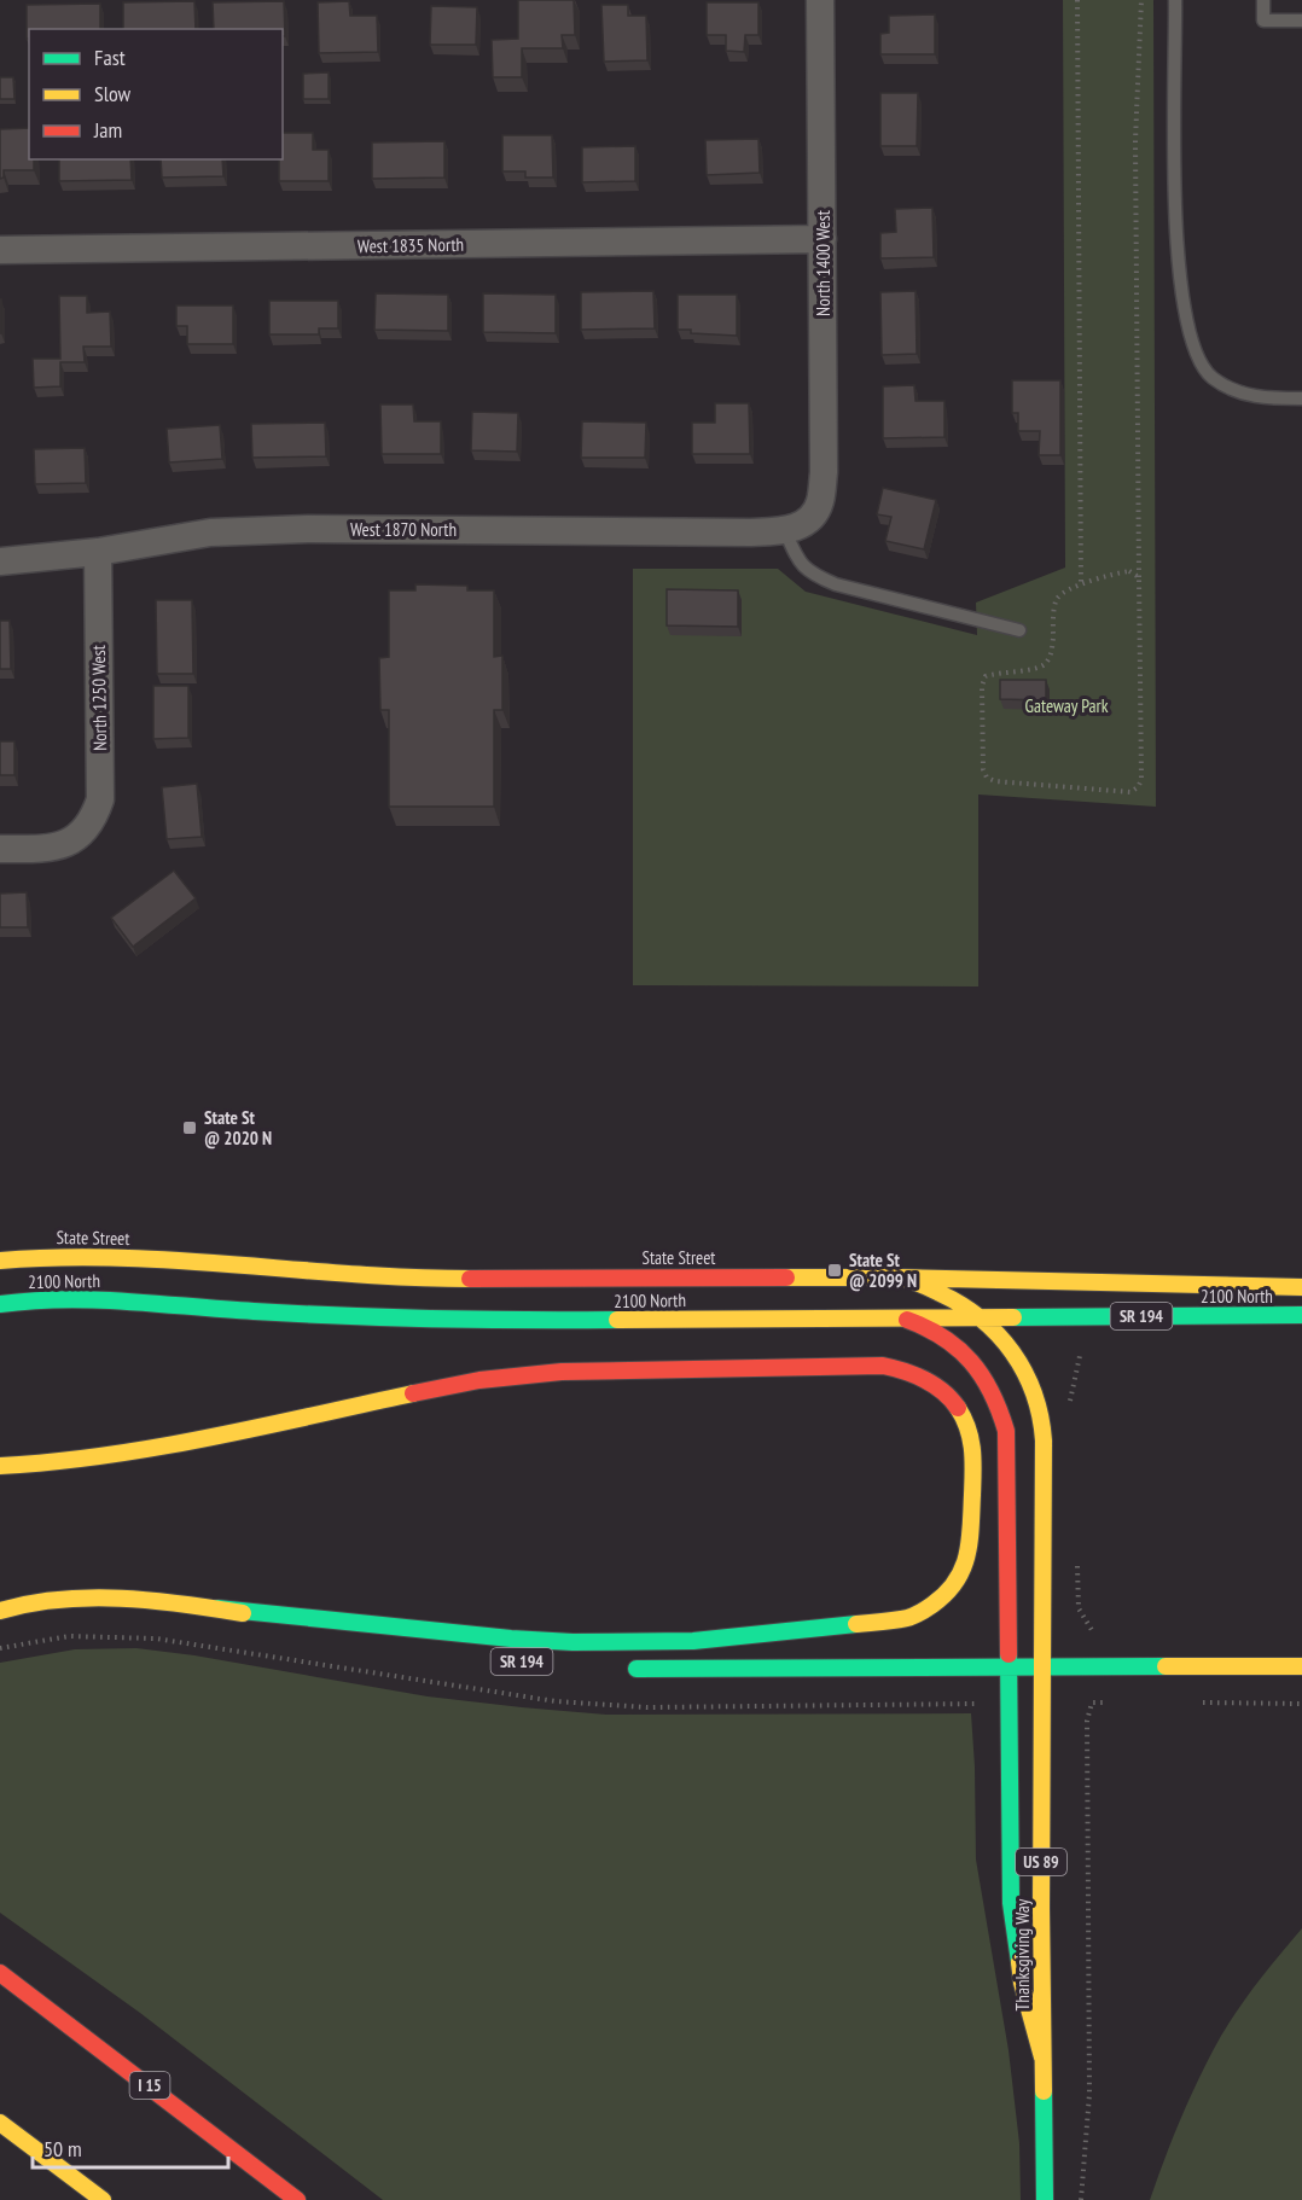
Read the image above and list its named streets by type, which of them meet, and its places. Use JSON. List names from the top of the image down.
{
  "streets": {
    "main road": [
      "State Street",
      "2100 North",
      "SR 194",
      "US 89",
      "Thanksgiving Way",
      "I 15"
    ],
    "street": [
      "West 1835 North",
      "North 1400 West",
      "West 1870 North",
      "North 1250 West"
    ]
  },
  "crossings": [
    ["West 1835 North", "North 1400 West"],
    ["North 1400 West", "West 1870 North"],
    ["West 1870 North", "North 1250 West"],
    ["State Street", "2100 North"],
    ["State Street", "Thanksgiving Way"]
  ],
  "parks": ["Gateway Park"],
  "places": {
    "transit": ["State St @ 2020 N", "State St @ 2099 N"]
  },
  "legend": ["Fast", "Slow", "Jam"],
  "scale_bar": "50 m"
}
